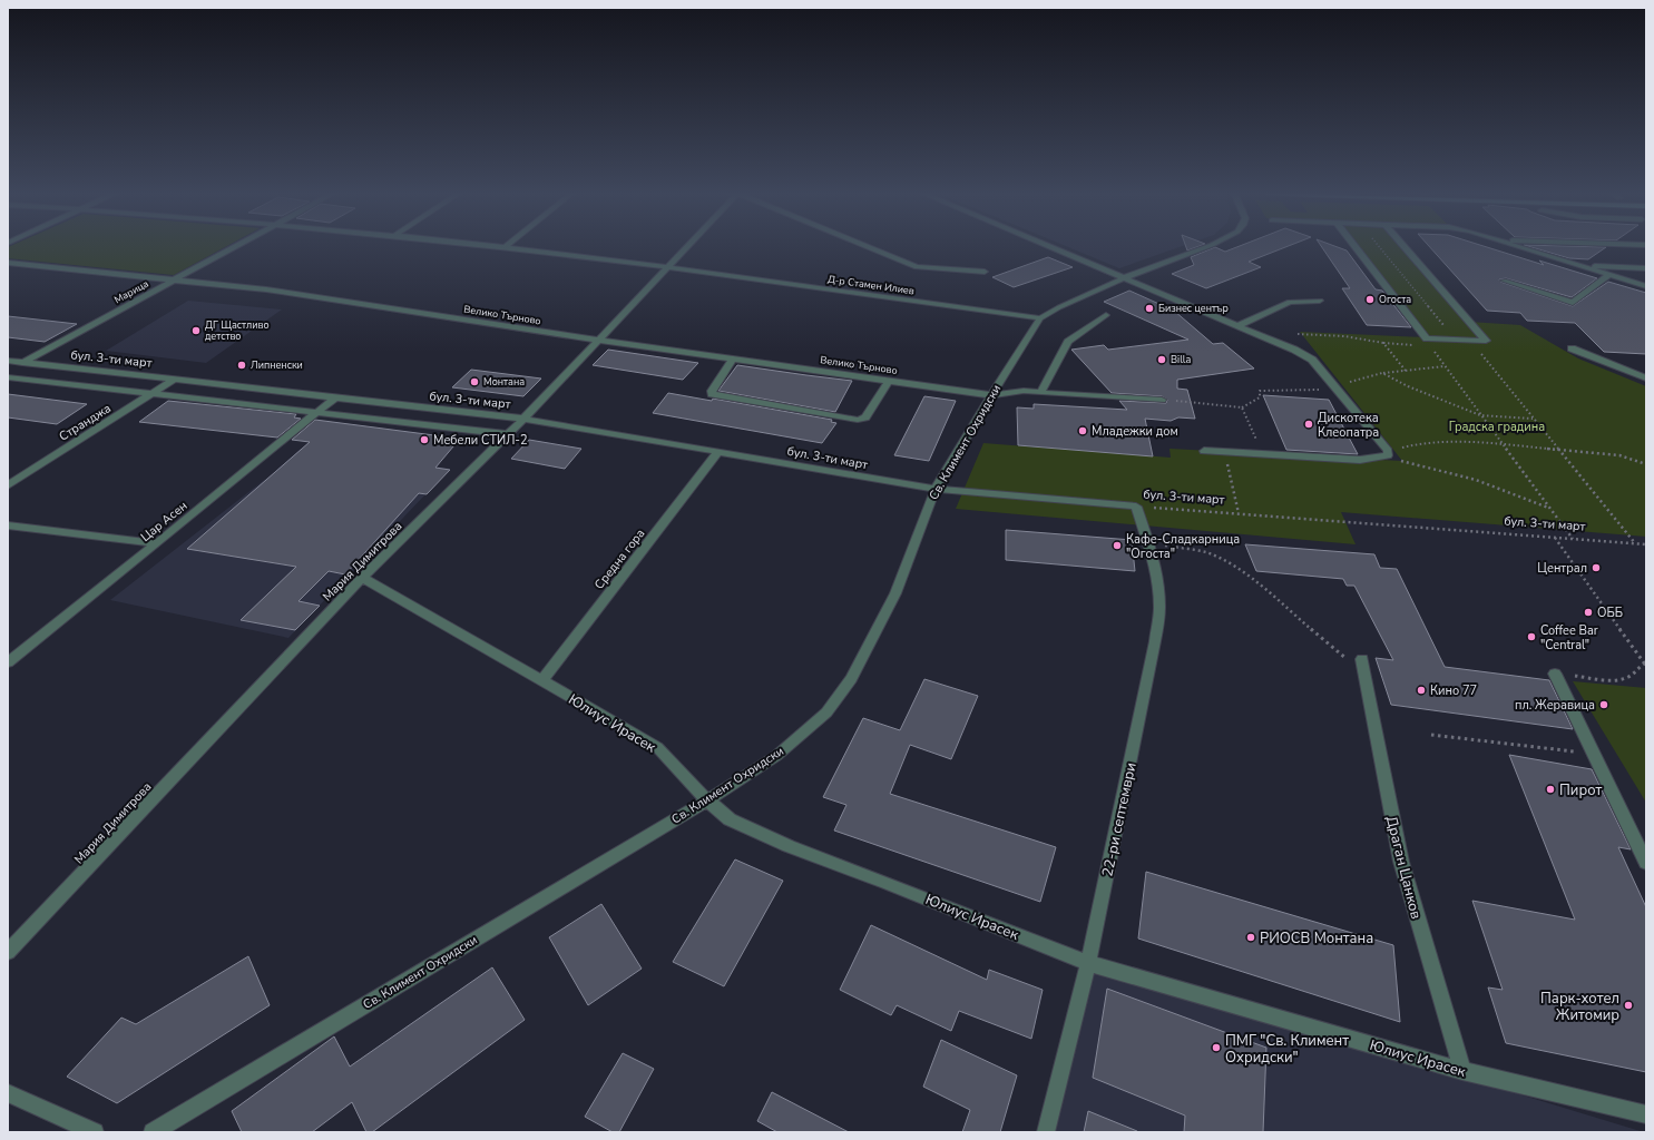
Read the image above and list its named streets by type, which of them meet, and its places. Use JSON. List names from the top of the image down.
{
  "streets": {
    "street": [
      "Д-р Стамен Илиев",
      "Марица",
      "Велико Търново",
      "бул. 3-ти март",
      "Странджа",
      "Св. Климент Охридски",
      "Цар Асен",
      "Средна гора",
      "Мария Димитрова",
      "Юлиус Ирасек",
      "22-ри септември",
      "Драган Цанков"
    ]
  },
  "crossings": [
    ["Д-р Стамен Илиев", "Св. Климент Охридски"],
    ["Д-р Стамен Илиев", "Мария Димитрова"],
    ["Марица", "Велико Търново"],
    ["Марица", "бул. 3-ти март"],
    ["Велико Търново", "Св. Климент Охридски"],
    ["Велико Търново", "Мария Димитрова"],
    ["бул. 3-ти март", "Странджа"],
    ["бул. 3-ти март", "Св. Климент Охридски"],
    ["бул. 3-ти март", "Цар Асен"],
    ["бул. 3-ти март", "Средна гора"],
    ["бул. 3-ти март", "Мария Димитрова"],
    ["бул. 3-ти март", "22-ри септември"],
    ["Св. Климент Охридски", "Юлиус Ирасек"],
    ["Средна гора", "Юлиус Ирасек"],
    ["Мария Димитрова", "Юлиус Ирасек"],
    ["Юлиус Ирасек", "22-ри септември"],
    ["Юлиус Ирасек", "Драган Цанков"]
  ],
  "parks": ["Градска градина"],
  "places": [
    "Огоста",
    "Бизнес център",
    "ДГ Щастливо детство",
    "Billa",
    "Липненски",
    "Монтана",
    "Дискотека Клеопатра",
    "Младежки дом",
    "Мебели СТИЛ-2",
    "Кафе-Сладкарница \"Огоста\"",
    "Централ",
    "ОББ",
    "Coffee Bar \"Central\"",
    "Кино 77",
    "пл. Жеравица",
    "Пирот",
    "РИОСВ Монтана",
    "Парк-хотел Житомир",
    "ПМГ \"Св. Климент Охридски\""
  ]
}
